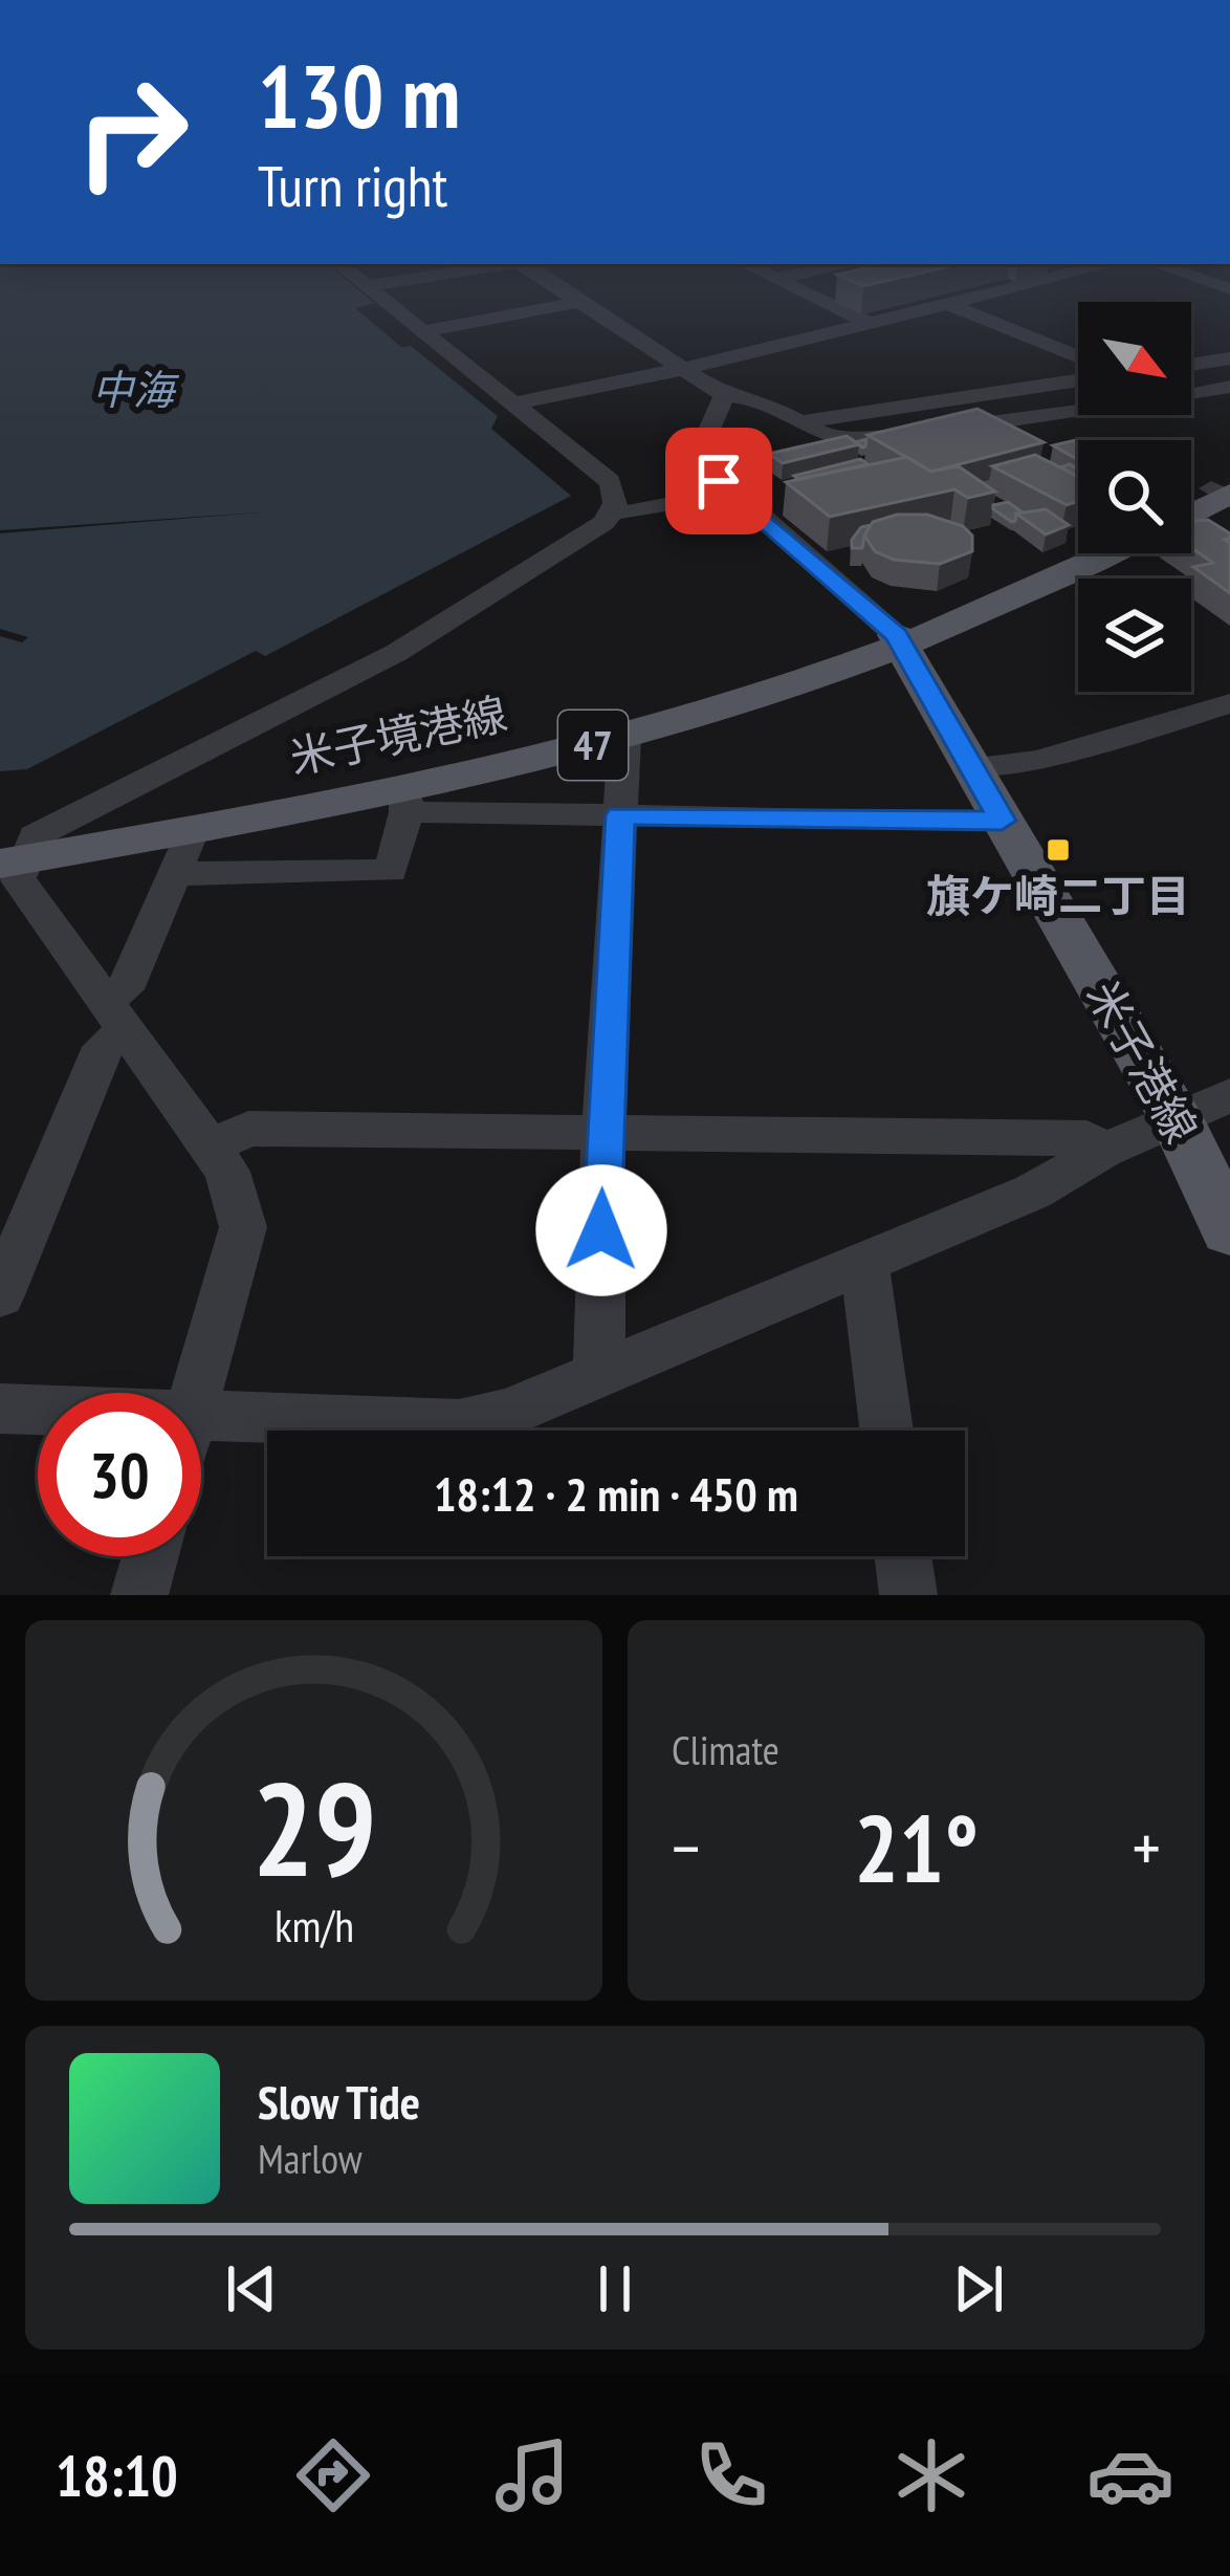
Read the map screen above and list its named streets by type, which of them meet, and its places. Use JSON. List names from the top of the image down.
{
  "streets": {
    "main road": ["米子境港線", "47", "米子港線"]
  },
  "crossings": [
    ["米子境港線", "米子港線"]
  ],
  "water": ["中海"],
  "places": {
    "transit": ["旗ケ崎二丁目"]
  },
  "north": "bottom right",
  "page": {
    "turn": ["130 m", "Turn right"],
    "limit": "30",
    "trip": "18:12 · 2 min · 450 m",
    "tile": "Climate",
    "heat": ["−", "21°", "+"],
    "song": ["Slow Tide", "Marlow"],
    "tabs": "18:10",
    "gauge": ["29", "km/h"]
  }
}
